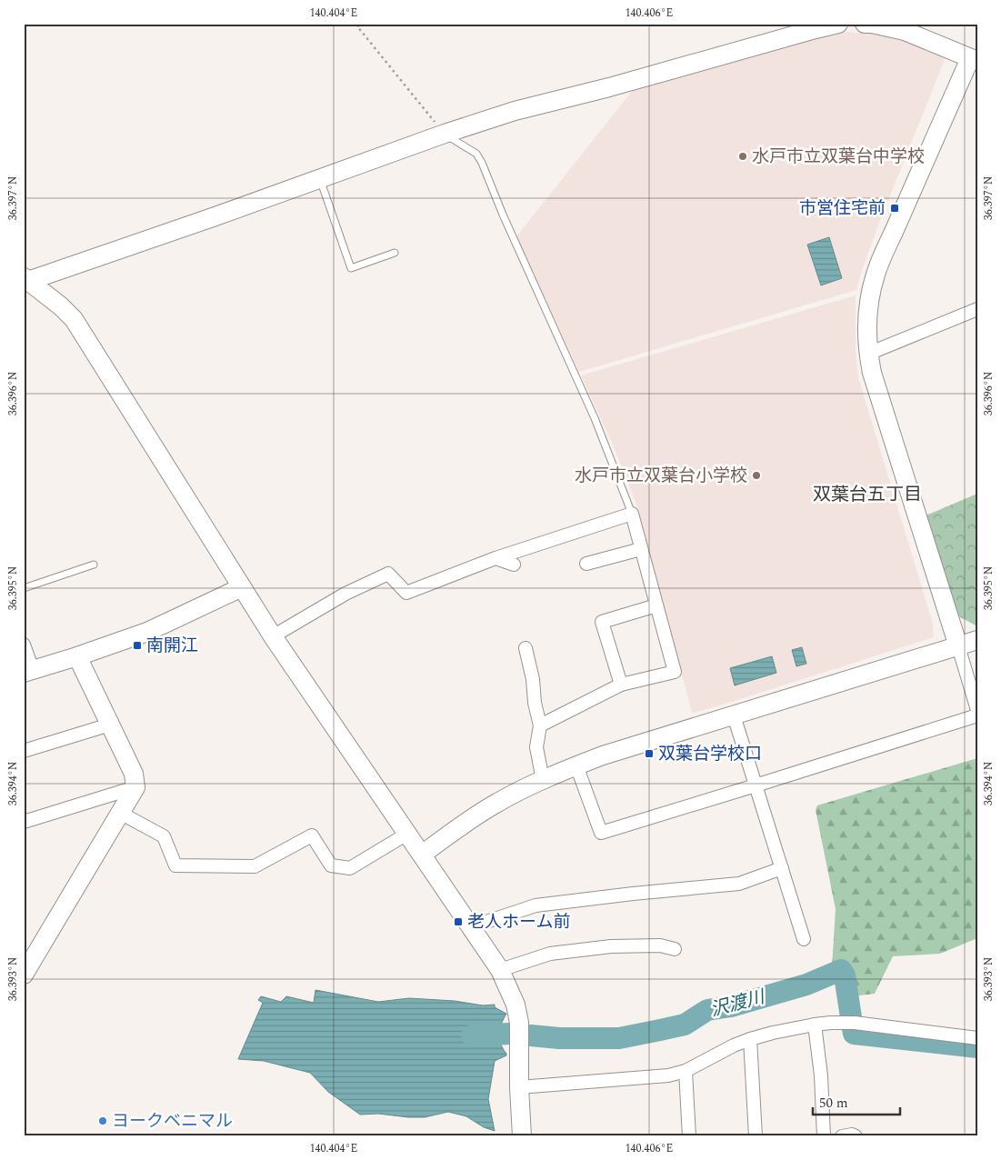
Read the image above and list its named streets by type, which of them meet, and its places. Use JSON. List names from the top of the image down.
{
  "districts": ["双葉台五丁目"],
  "water": ["沢渡川"],
  "places": {
    "other": ["水戸市立双葉台中学校", "水戸市立双葉台小学校", "ヨークベニマル"],
    "transit": [
      "市営住宅前",
      "南開江",
      "双葉台学校口",
      "老人ホーム前"
    ]
  },
  "scale_bar": "50 m",
  "coordinates": [
    "140.404°E",
    "140.406°E",
    "36.397°N",
    "36.396°N",
    "36.395°N",
    "36.394°N",
    "36.393°N"
  ]
}
